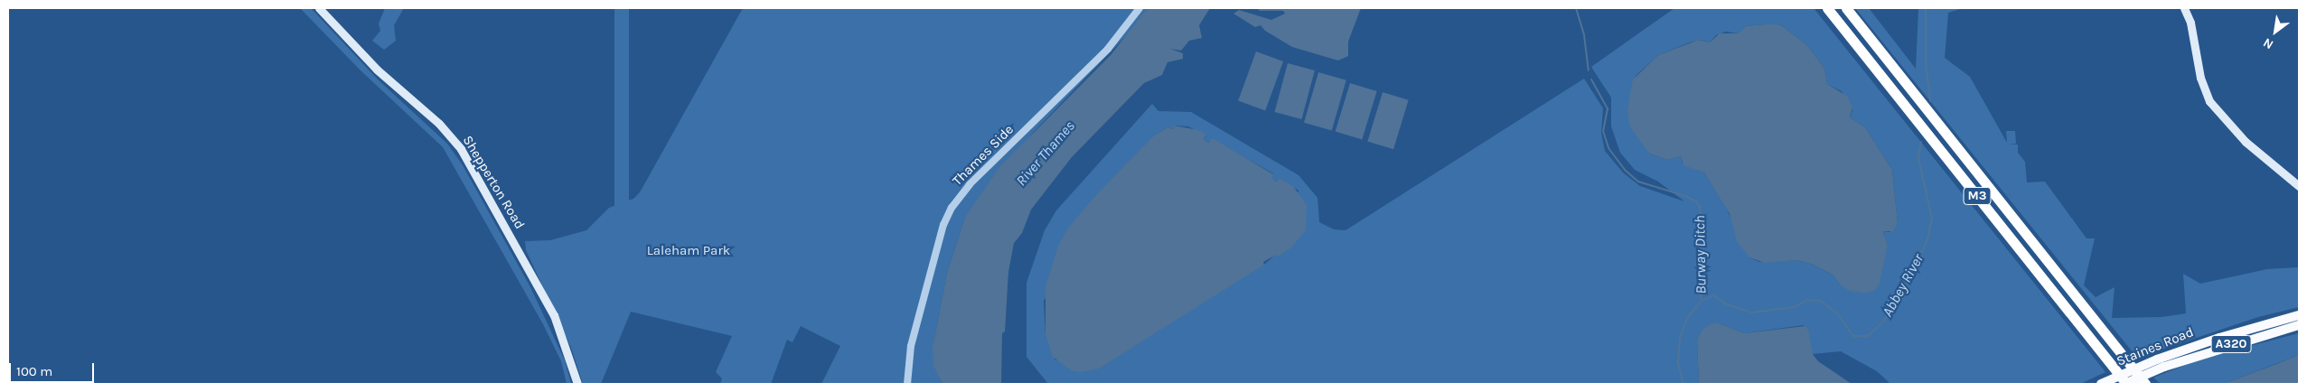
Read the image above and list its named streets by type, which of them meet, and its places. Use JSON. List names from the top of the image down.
{
  "streets": {
    "highway": ["M3"],
    "main road": ["Shepperton Road", "A320", "Staines Road"],
    "street": ["Thames Side"]
  },
  "crossings": [
    ["M3", "Staines Road"]
  ],
  "water": ["River Thames", "Burway Ditch", "Abbey River"],
  "parks": ["Laleham Park"],
  "scale_bar": "100 m",
  "north": "bottom left"
}
